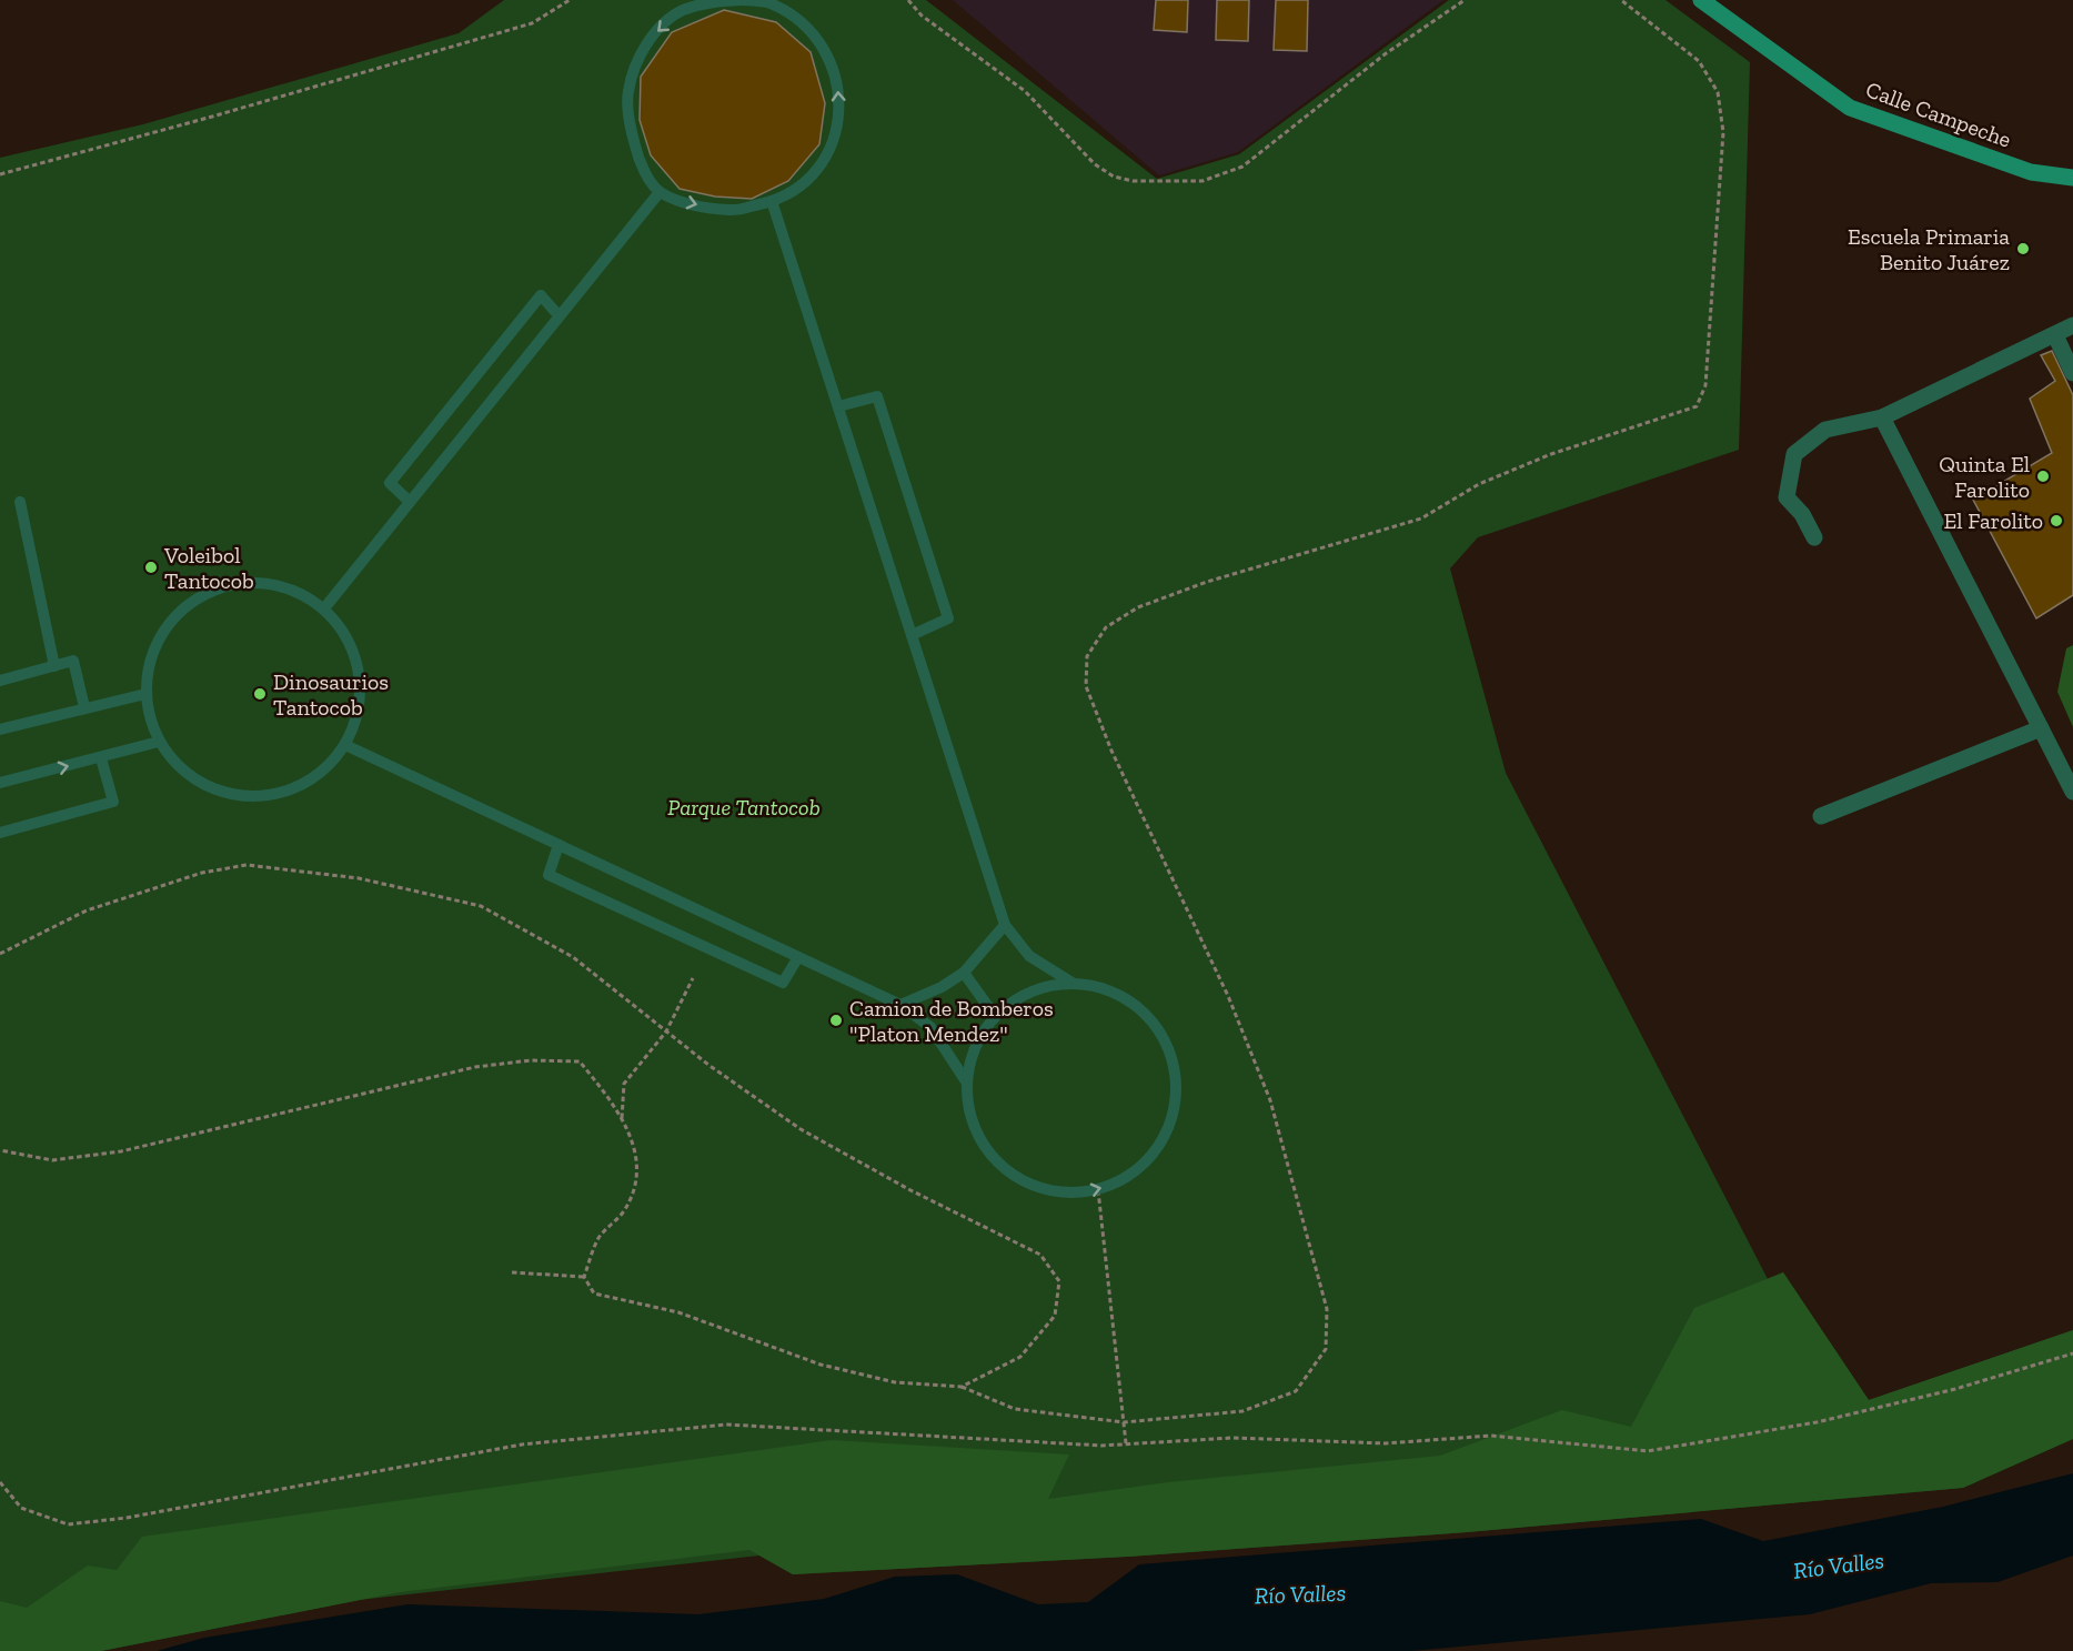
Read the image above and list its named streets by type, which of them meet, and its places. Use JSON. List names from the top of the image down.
{
  "streets": {
    "street": ["Calle Campeche"]
  },
  "water": ["Río Valles"],
  "parks": ["Parque Tantocob"],
  "places": [
    "Escuela Primaria Benito Juárez",
    "Quinta El Farolito",
    "El Farolito",
    "Voleibol Tantocob",
    "Dinosaurios Tantocob",
    "Camion de Bomberos \"Platon Mendez\""
  ]
}
